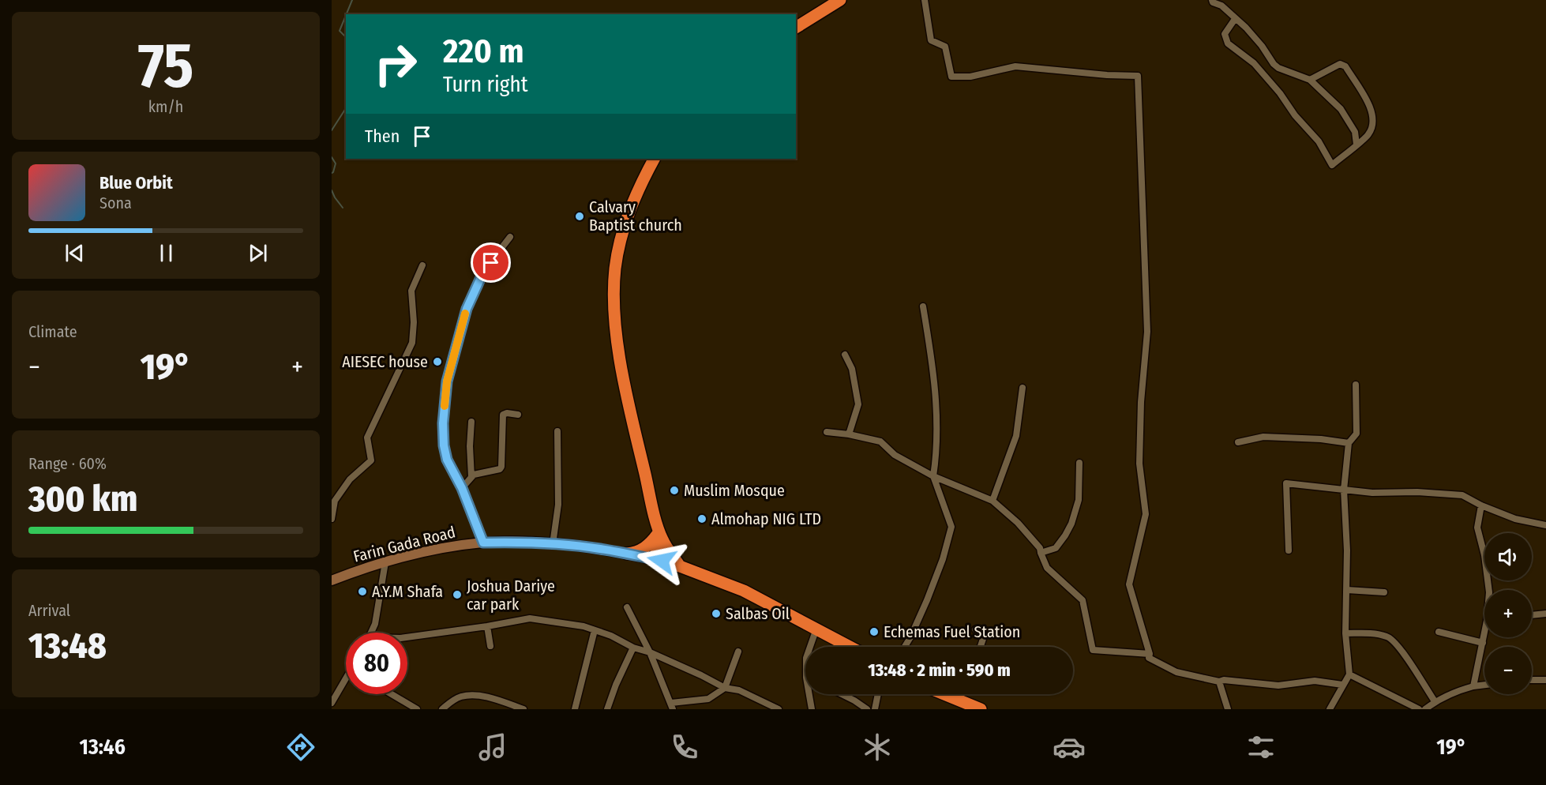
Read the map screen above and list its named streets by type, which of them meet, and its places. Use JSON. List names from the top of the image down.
{
  "streets": {
    "main road": ["Farin Gada Road"]
  },
  "places": [
    "Calvary Baptist church",
    "AIESEC house",
    "Muslim Mosque",
    "Almohap NIG LTD",
    "A.Y.M Shafa",
    "Joshua Dariye car park",
    "Salbas Oil",
    "Echemas Fuel Station"
  ],
  "page": {
    "tile": [
      ["75", "km/h"],
      "Climate",
      ["Range · 60%", "300 km"],
      ["Arrival", "13:48"]
    ],
    "turn": ["220 m", "Turn right"],
    "then": "Then",
    "song": ["Blue Orbit", "Sona"],
    "heat": ["−", "19°", "+"],
    "map_buttons": ["+", "−"],
    "limit": "80",
    "trip": "13:48 · 2 min · 590 m",
    "tabs": ["13:46", "19°"]
  }
}
